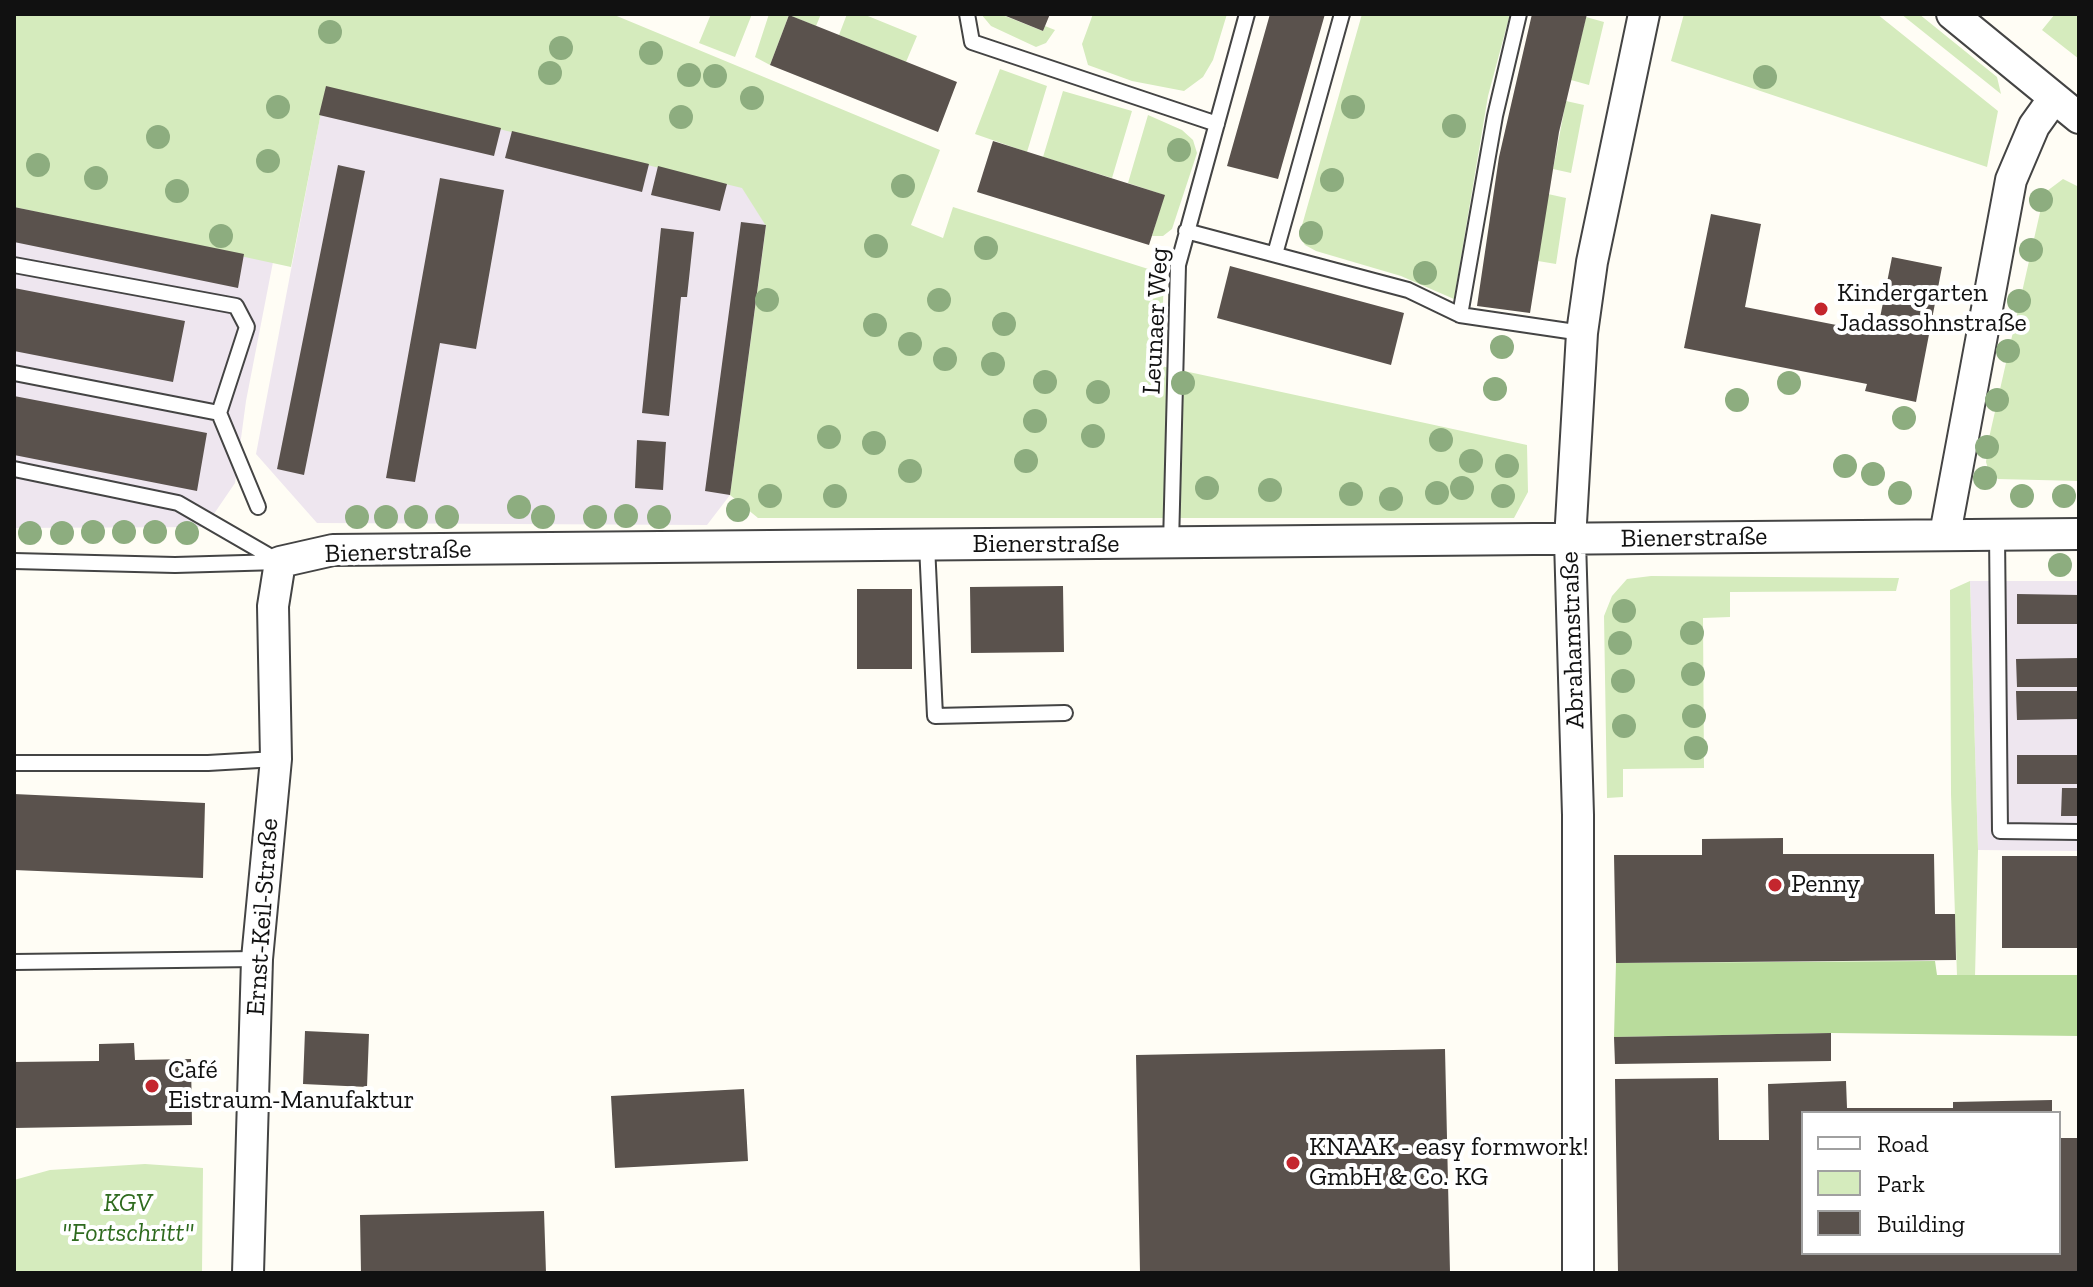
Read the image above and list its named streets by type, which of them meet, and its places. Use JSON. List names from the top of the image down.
{
  "streets": {
    "street": ["Bienerstraße", "Abrahamstraße", "Ernst-Keil-Straße"],
    "lane": ["Leunaer Weg"]
  },
  "crossings": [
    ["Leunaer Weg", "Bienerstraße"],
    ["Bienerstraße", "Abrahamstraße"],
    ["Bienerstraße", "Ernst-Keil-Straße"]
  ],
  "parks": ["KGV \"Fortschritt\""],
  "places": [
    "Kindergarten Jadassohnstraße",
    "Penny",
    "Café Eistraum-Manufaktur",
    "KNAAK - easy formwork! GmbH & Co. KG"
  ],
  "legend": ["Road", "Park", "Building"]
}
